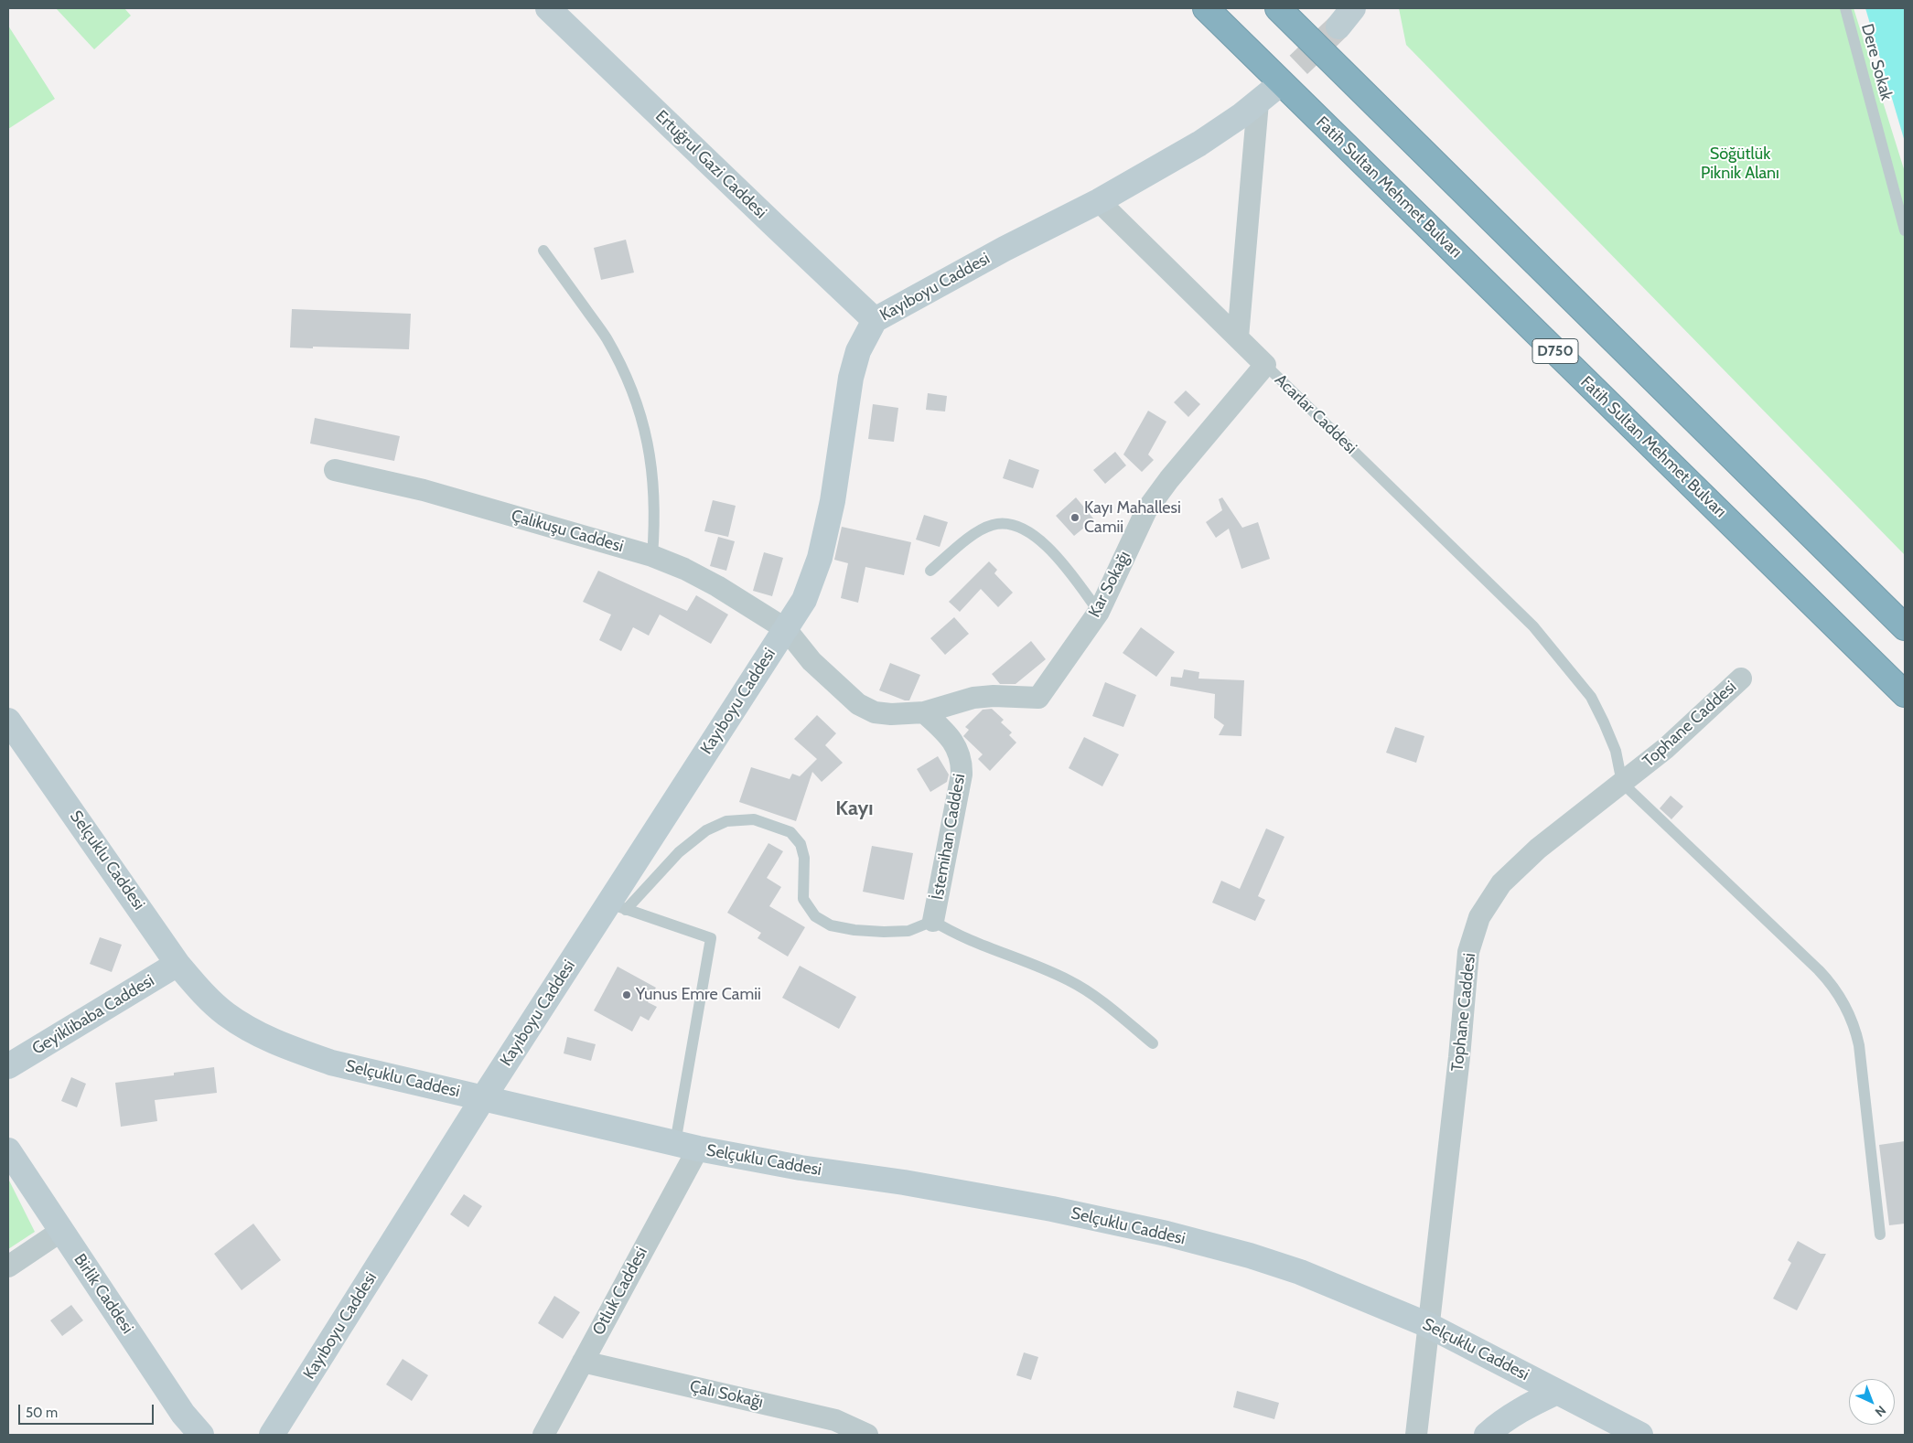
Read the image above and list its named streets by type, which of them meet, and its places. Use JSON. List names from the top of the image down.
{
  "streets": {
    "highway": ["Fatih Sultan Mehmet Bulvarı", "D750"],
    "street": [
      "Ertuğrul Gazi Caddesi",
      "Kayıboyu Caddesi",
      "Acarlar Caddesi",
      "Çalıkuşu Caddesi",
      "Kar Sokağı",
      "Tophane Caddesi",
      "İstemihan Caddesi",
      "Selçuklu Caddesi",
      "Geyiklibaba Caddesi",
      "Otluk Caddesi",
      "Birlik Caddesi",
      "Çalı Sokağı"
    ],
    "lane": ["Dere Sokak"]
  },
  "crossings": [
    ["Ertuğrul Gazi Caddesi", "Kayıboyu Caddesi"],
    ["Kayıboyu Caddesi", "Acarlar Caddesi"],
    ["Kayıboyu Caddesi", "Çalıkuşu Caddesi"],
    ["Kayıboyu Caddesi", "Selçuklu Caddesi"],
    ["Acarlar Caddesi", "Kar Sokağı"],
    ["Acarlar Caddesi", "Tophane Caddesi"],
    ["Çalıkuşu Caddesi", "Kar Sokağı"],
    ["Çalıkuşu Caddesi", "İstemihan Caddesi"],
    ["Tophane Caddesi", "Selçuklu Caddesi"],
    ["Selçuklu Caddesi", "Geyiklibaba Caddesi"],
    ["Selçuklu Caddesi", "Otluk Caddesi"],
    ["Otluk Caddesi", "Çalı Sokağı"]
  ],
  "districts": ["Kayı"],
  "parks": ["Söğütlük Piknik Alanı"],
  "places": ["Kayı Mahallesi Camii", "Yunus Emre Camii"],
  "scale_bar": "50 m",
  "north": "bottom right"
}
